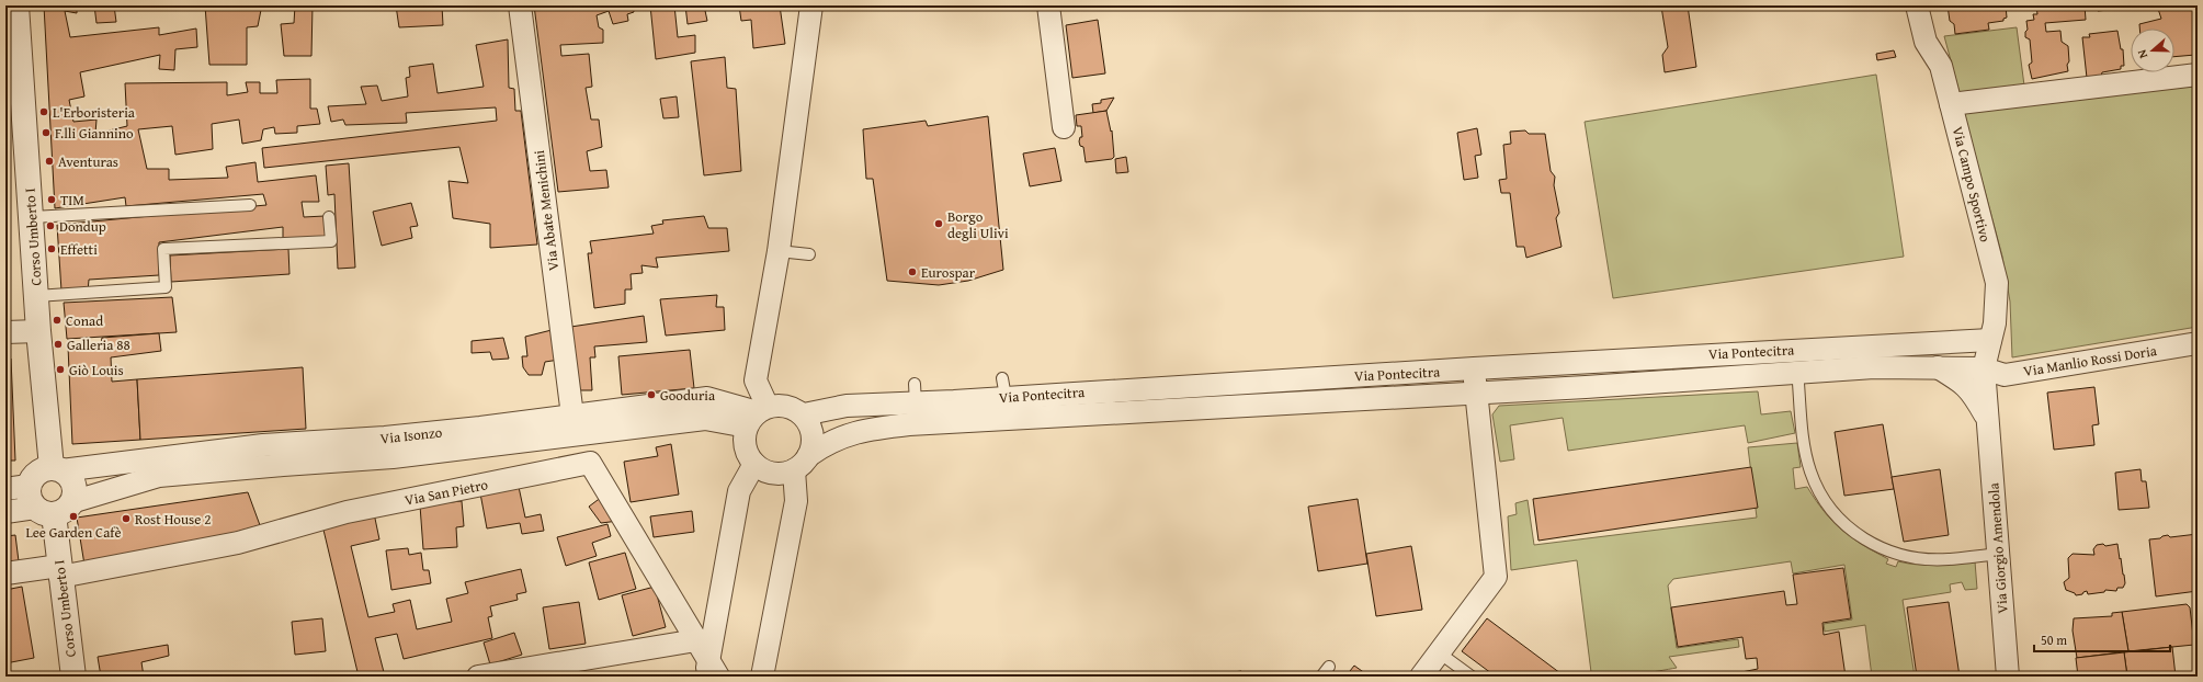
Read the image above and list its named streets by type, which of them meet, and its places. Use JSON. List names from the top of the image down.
{
  "streets": {
    "street": [
      "Via Campo Sportivo",
      "Via Abate Menichini",
      "Corso Umberto I",
      "Via Pontecitra",
      "Via Manlio Rossi Doria",
      "Via Isonzo",
      "Via San Pietro",
      "Via Giorgio Amendola"
    ]
  },
  "crossings": [
    ["Via Campo Sportivo", "Via Pontecitra"],
    ["Via Campo Sportivo", "Via Manlio Rossi Doria"],
    ["Via Campo Sportivo", "Via Giorgio Amendola"],
    ["Via Abate Menichini", "Via Isonzo"],
    ["Corso Umberto I", "Via Isonzo"],
    ["Corso Umberto I", "Via San Pietro"],
    ["Via Pontecitra", "Via Manlio Rossi Doria"],
    ["Via Pontecitra", "Via Isonzo"],
    ["Via Pontecitra", "Via Giorgio Amendola"],
    ["Via Manlio Rossi Doria", "Via Giorgio Amendola"]
  ],
  "places": [
    "L'Erboristeria",
    "F.lli Giannino",
    "Aventuras",
    "TIM",
    "Borgo degli Ulivi",
    "Dondup",
    "Effetti",
    "Eurospar",
    "Conad",
    "Galleria 88",
    "Giò Louis",
    "Gooduria",
    "Lee Garden Cafè",
    "Rost House 2"
  ],
  "scale_bar": "50 m",
  "north": "left"
}
